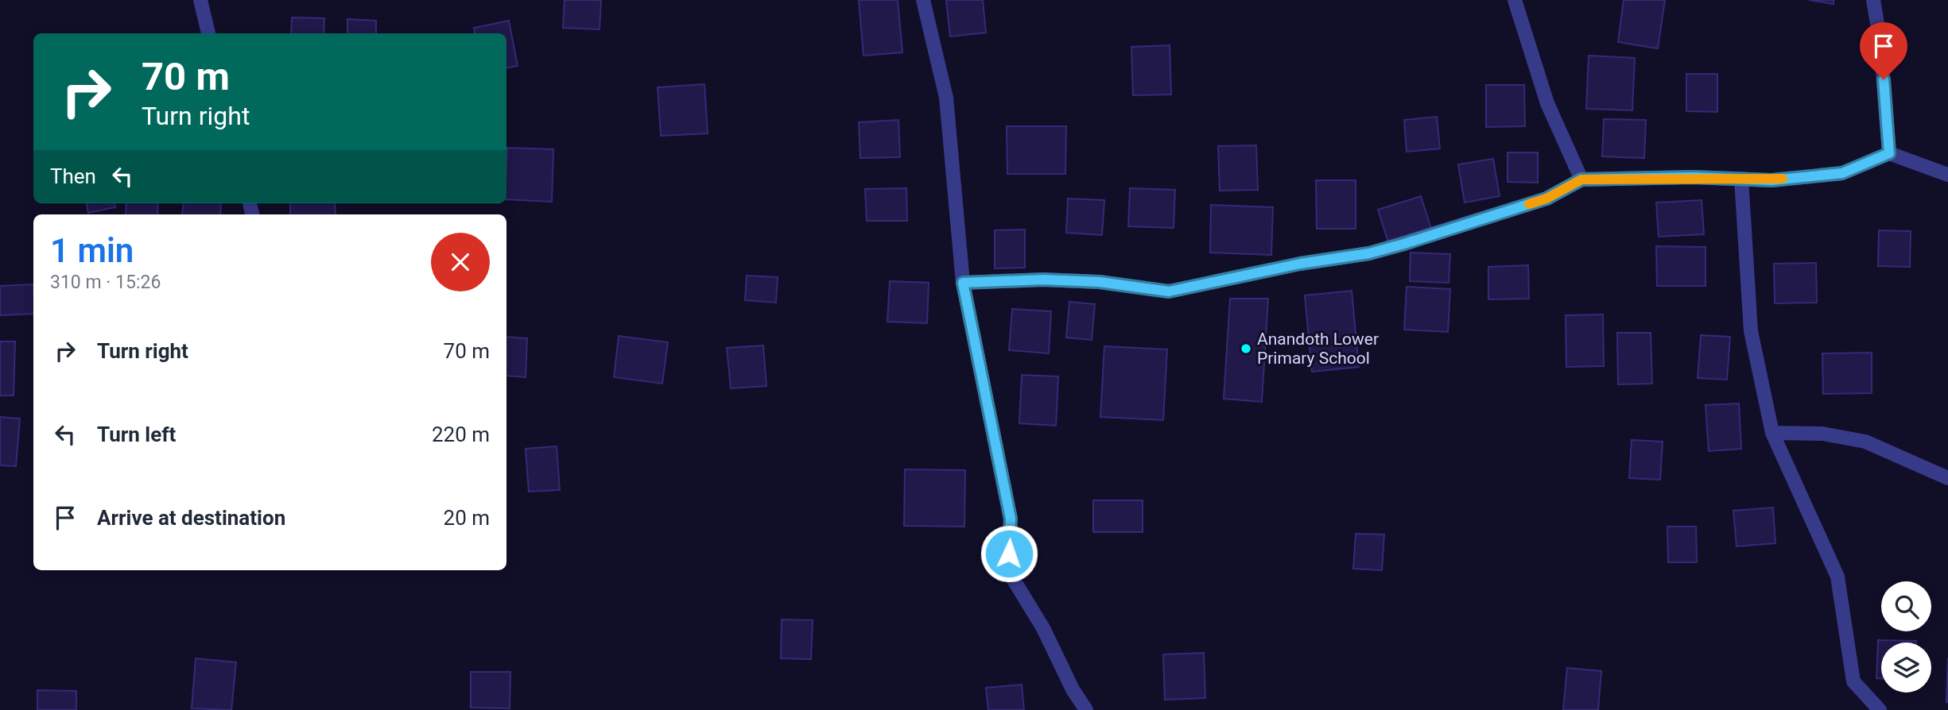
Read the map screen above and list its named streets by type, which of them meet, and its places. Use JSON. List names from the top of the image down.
{
  "places": ["Anandoth Lower Primary School"],
  "page": {
    "turn": ["70 m", "Turn right"],
    "then": "Then",
    "heading": ["1 min", "310 m · 15:26"],
    "list": [
      {
        "name": "Turn right",
        "value": "70 m"
      },
      {
        "name": "Turn left",
        "value": "220 m"
      },
      {
        "name": "Arrive at destination",
        "value": "20 m"
      }
    ]
  }
}
